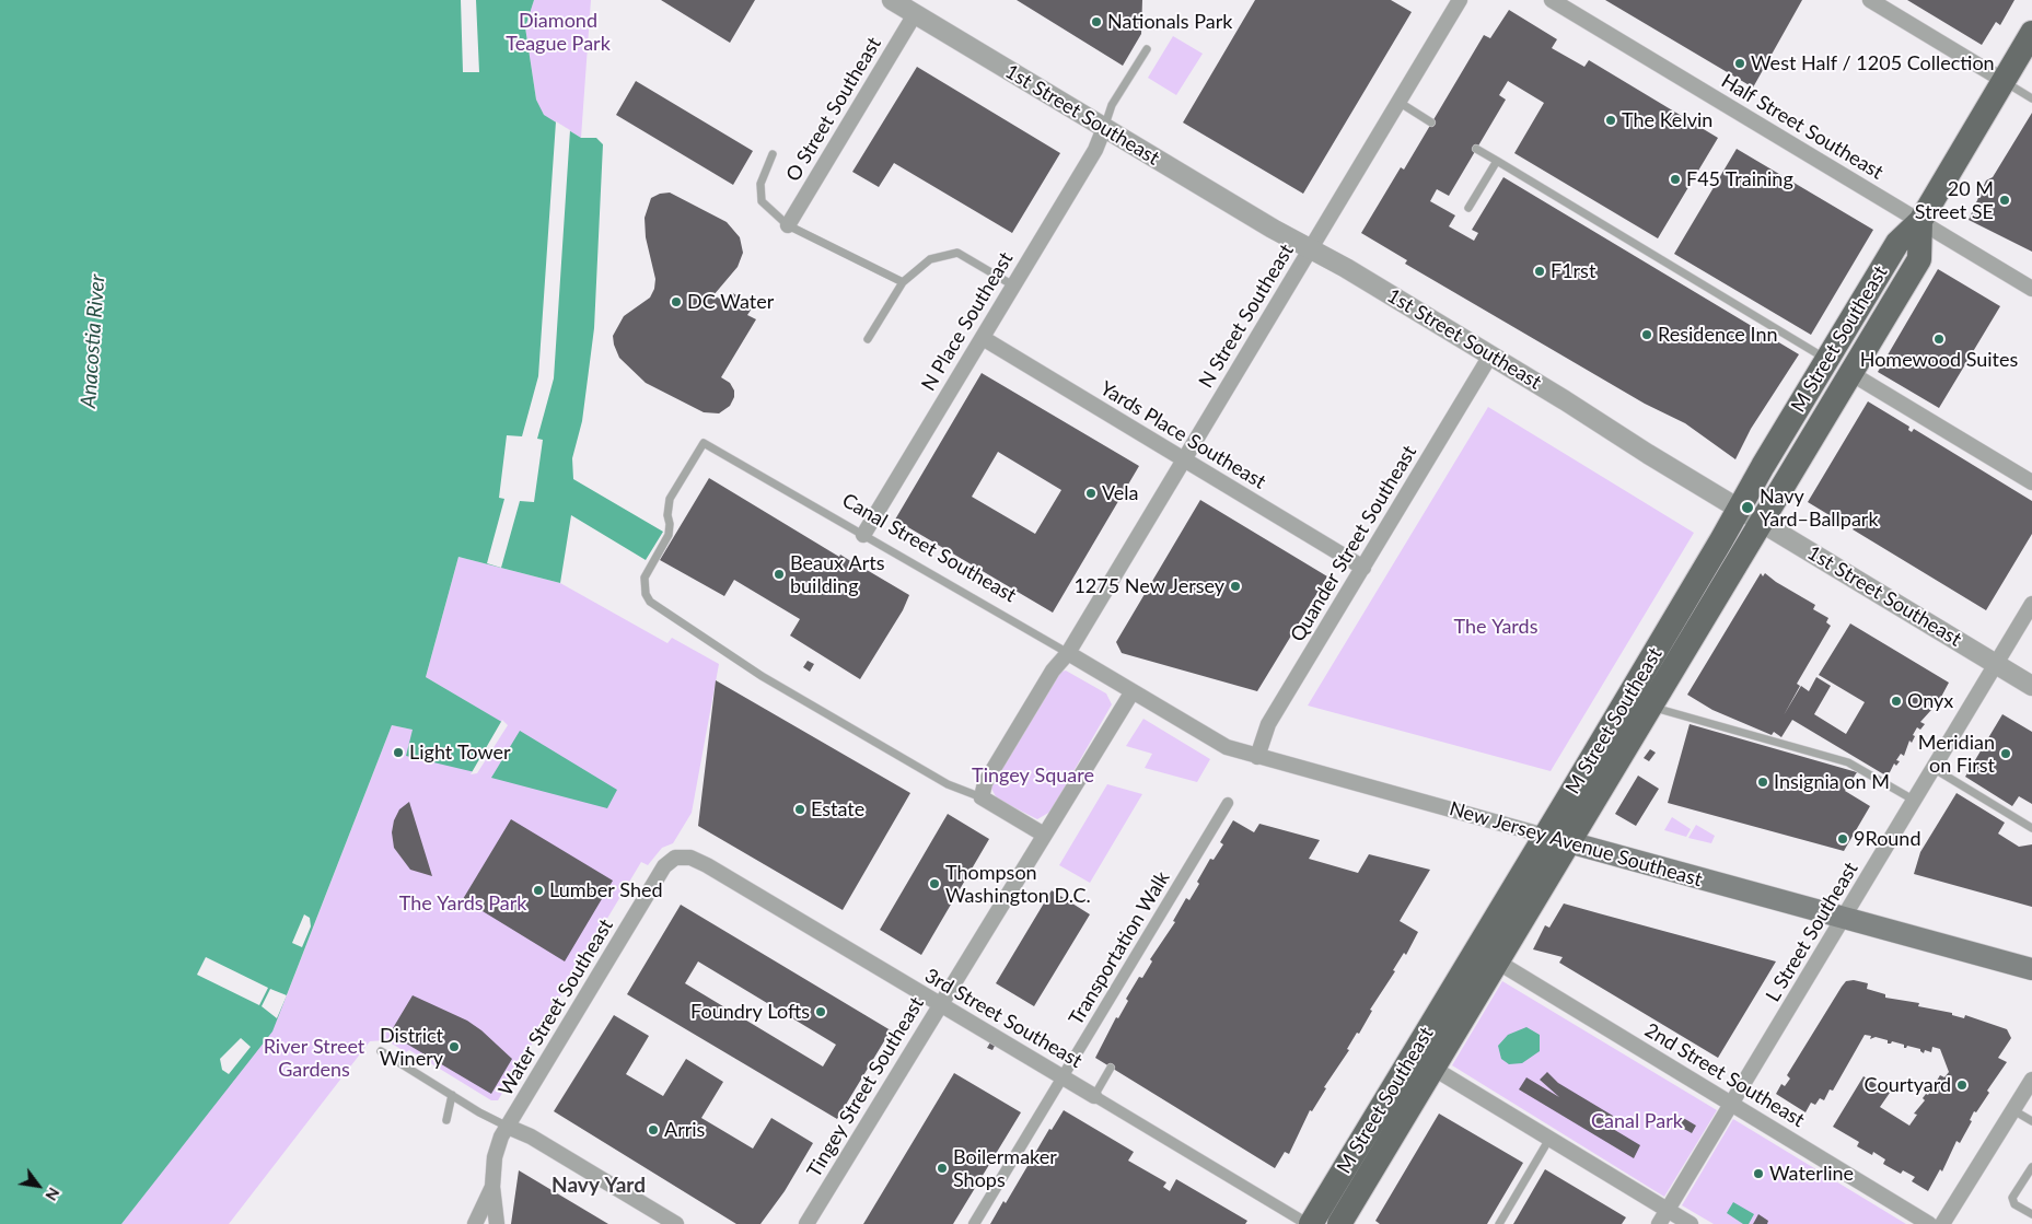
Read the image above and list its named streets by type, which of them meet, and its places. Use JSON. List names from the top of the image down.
{
  "streets": {
    "main road": ["M Street Southeast", "New Jersey Avenue Southeast"],
    "street": [
      "O Street Southeast",
      "1st Street Southeast",
      "Half Street Southeast",
      "N Street Southeast",
      "N Place Southeast",
      "Yards Place Southeast",
      "Quander Street Southeast",
      "Canal Street Southeast",
      "L Street Southeast",
      "Transportation Walk",
      "Water Street Southeast",
      "3rd Street Southeast",
      "2nd Street Southeast",
      "Tingey Street Southeast"
    ]
  },
  "crossings": [
    ["O Street Southeast", "1st Street Southeast"],
    ["1st Street Southeast", "N Street Southeast"],
    ["1st Street Southeast", "N Place Southeast"],
    ["1st Street Southeast", "M Street Southeast"],
    ["1st Street Southeast", "Quander Street Southeast"],
    ["1st Street Southeast", "L Street Southeast"],
    ["Half Street Southeast", "M Street Southeast"],
    ["N Street Southeast", "Yards Place Southeast"],
    ["N Street Southeast", "Canal Street Southeast"],
    ["N Place Southeast", "Yards Place Southeast"],
    ["N Place Southeast", "Canal Street Southeast"],
    ["M Street Southeast", "New Jersey Avenue Southeast"],
    ["M Street Southeast", "3rd Street Southeast"],
    ["M Street Southeast", "2nd Street Southeast"],
    ["Yards Place Southeast", "Quander Street Southeast"],
    ["Quander Street Southeast", "New Jersey Avenue Southeast"],
    ["Canal Street Southeast", "New Jersey Avenue Southeast"],
    ["Canal Street Southeast", "Tingey Street Southeast"],
    ["New Jersey Avenue Southeast", "L Street Southeast"],
    ["New Jersey Avenue Southeast", "Tingey Street Southeast"],
    ["L Street Southeast", "2nd Street Southeast"],
    ["Transportation Walk", "3rd Street Southeast"],
    ["Water Street Southeast", "3rd Street Southeast"],
    ["3rd Street Southeast", "Tingey Street Southeast"]
  ],
  "districts": ["Navy Yard"],
  "water": ["Anacostia River"],
  "parks": [
    "Diamond Teague Park",
    "The Yards",
    "Tingey Square",
    "The Yards Park",
    "River Street Gardens",
    "Canal Park"
  ],
  "places": [
    "Nationals Park",
    "West Half / 1205 Collection",
    "The Kelvin",
    "F45 Training",
    "20 M Street SE",
    "F1rst",
    "DC Water",
    "Residence Inn",
    "Homewood Suites",
    "Vela",
    "Navy Yard–Ballpark",
    "Beaux Arts building",
    "1275 New Jersey",
    "Onyx",
    "Light Tower",
    "Meridian on First",
    "Insignia on M",
    "Estate",
    "9Round",
    "Thompson Washington D.C.",
    "Lumber Shed",
    "Foundry Lofts",
    "District Winery",
    "Courtyard",
    "Arris",
    "Boilermaker Shops",
    "Waterline"
  ],
  "north": "bottom right"
}
